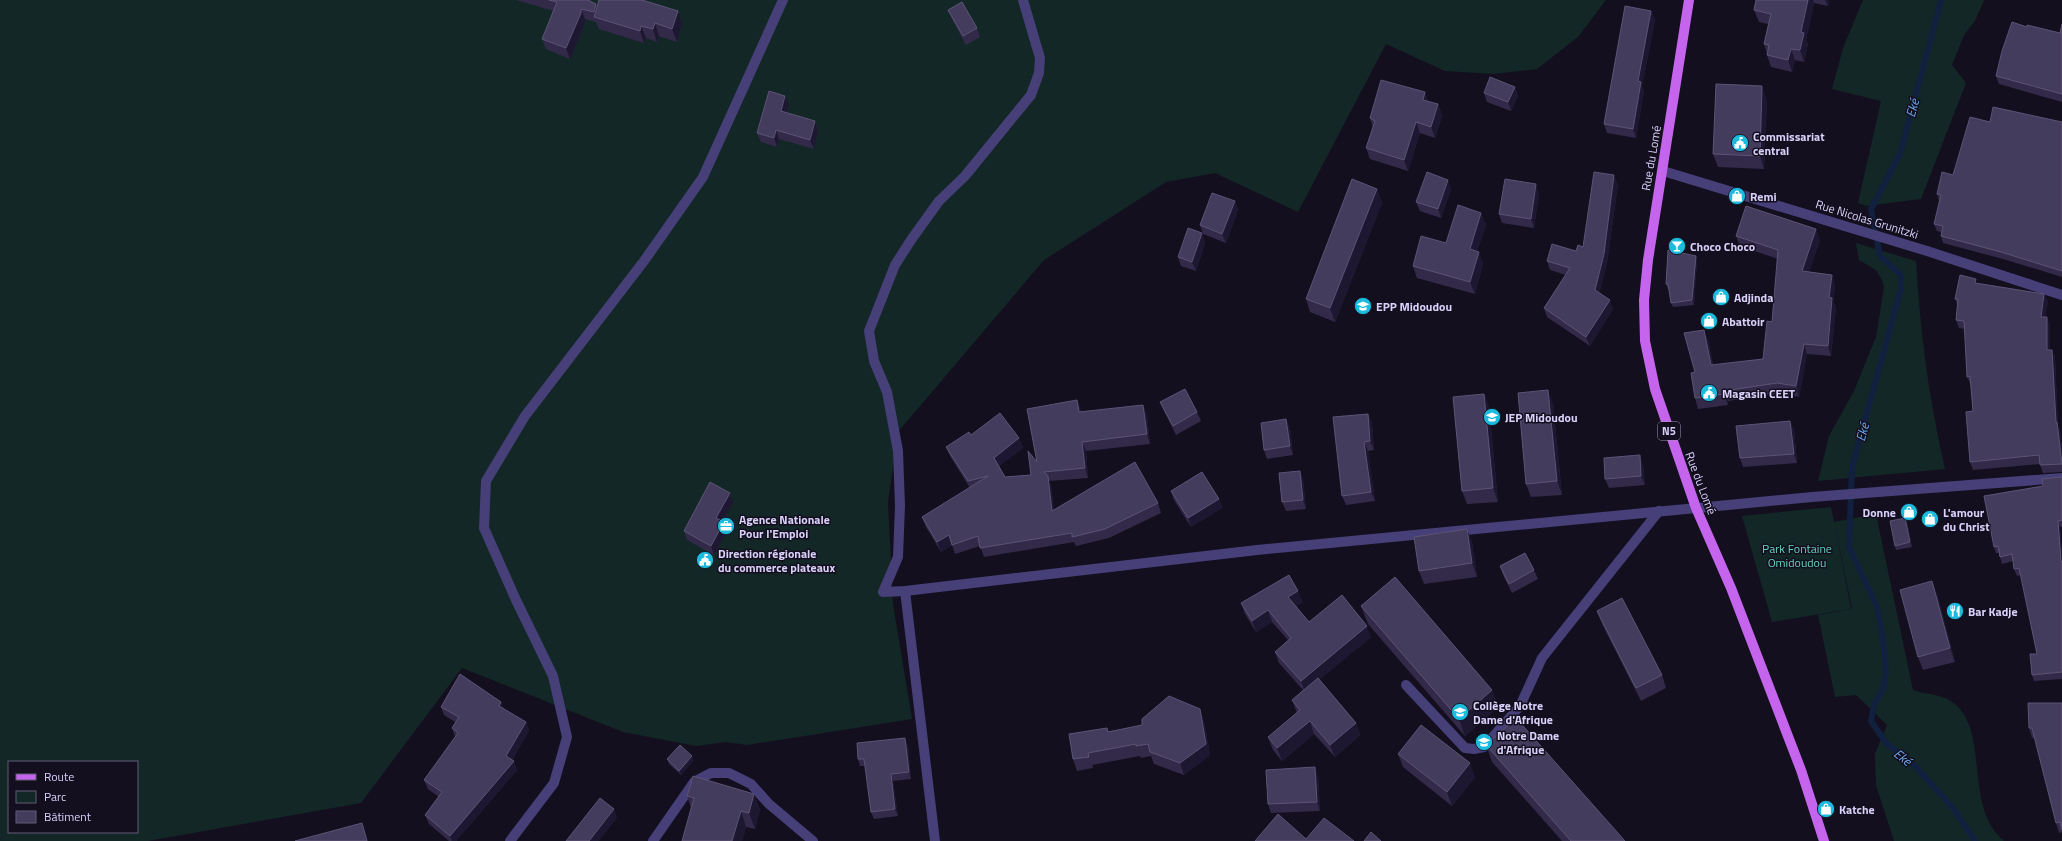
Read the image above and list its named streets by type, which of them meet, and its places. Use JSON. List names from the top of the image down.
{
  "streets": {
    "main road": ["Rue du Lomé", "N5"],
    "street": ["Rue Nicolas Grunitzki"]
  },
  "crossings": [
    ["Rue du Lomé", "Rue Nicolas Grunitzki"]
  ],
  "water": ["Eké"],
  "parks": ["Park Fontaine Omidoudou"],
  "places": {
    "public building": ["Commissariat central", "Magasin CEET", "Direction régionale du commerce plateaux"],
    "shop": [
      "Remi",
      "Adjinda",
      "Abattoir",
      "Donne",
      "L'amour du Christ",
      "Katche"
    ],
    "bar": ["Choco Choco"],
    "school or university": [
      "EPP Midoudou",
      "JEP Midoudou",
      "Collège Notre Dame d'Afrique",
      "Notre Dame d'Afrique"
    ],
    "office": ["Agence Nationale Pour l'Emploi"],
    "restaurant": ["Bar Kadje"]
  },
  "legend": ["Route", "Parc", "Bâtiment"]
}
